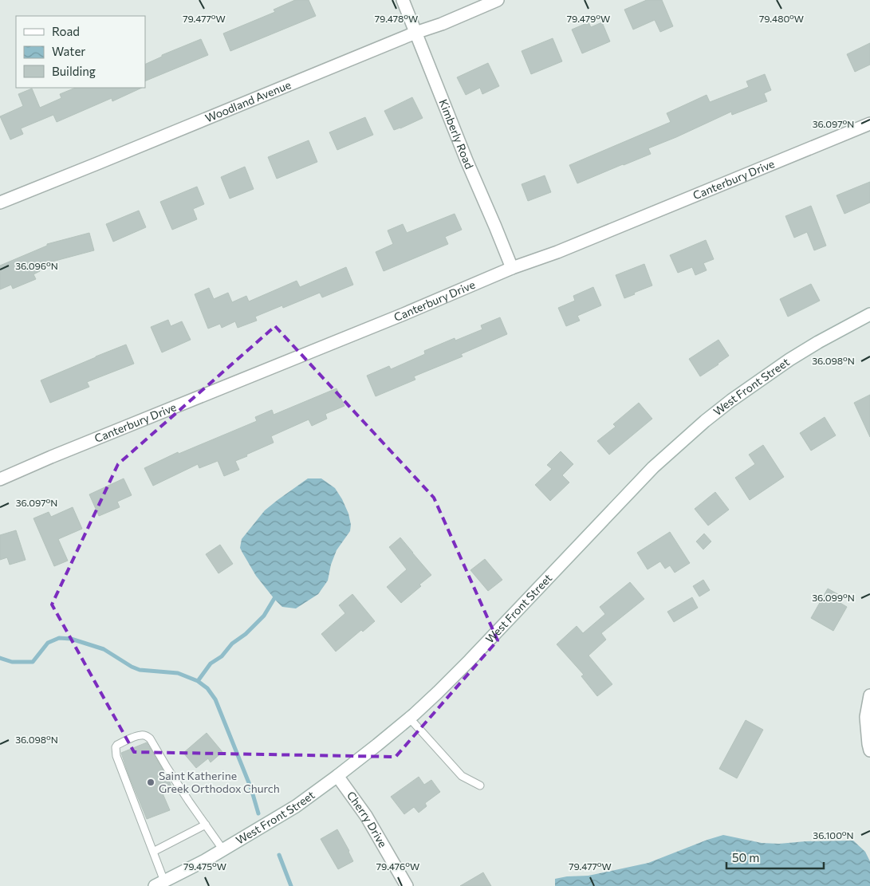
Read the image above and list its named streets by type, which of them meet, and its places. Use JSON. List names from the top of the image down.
{
  "streets": {
    "street": [
      "Woodland Avenue",
      "Kimberly Road",
      "Canterbury Drive",
      "West Front Street",
      "Cherry Drive"
    ]
  },
  "crossings": [
    ["Woodland Avenue", "Kimberly Road"],
    ["Kimberly Road", "Canterbury Drive"],
    ["West Front Street", "Cherry Drive"]
  ],
  "places": ["Saint Katherine Greek Orthodox Church"],
  "legend": ["Road", "Water", "Building"],
  "scale_bar": "50 m",
  "coordinates": [
    "79.477°W",
    "79.478°W",
    "79.479°W",
    "79.480°W",
    "36.097°N",
    "36.096°N",
    "36.098°N",
    "36.099°N",
    "36.100°N",
    "79.475°W",
    "79.476°W"
  ]
}
